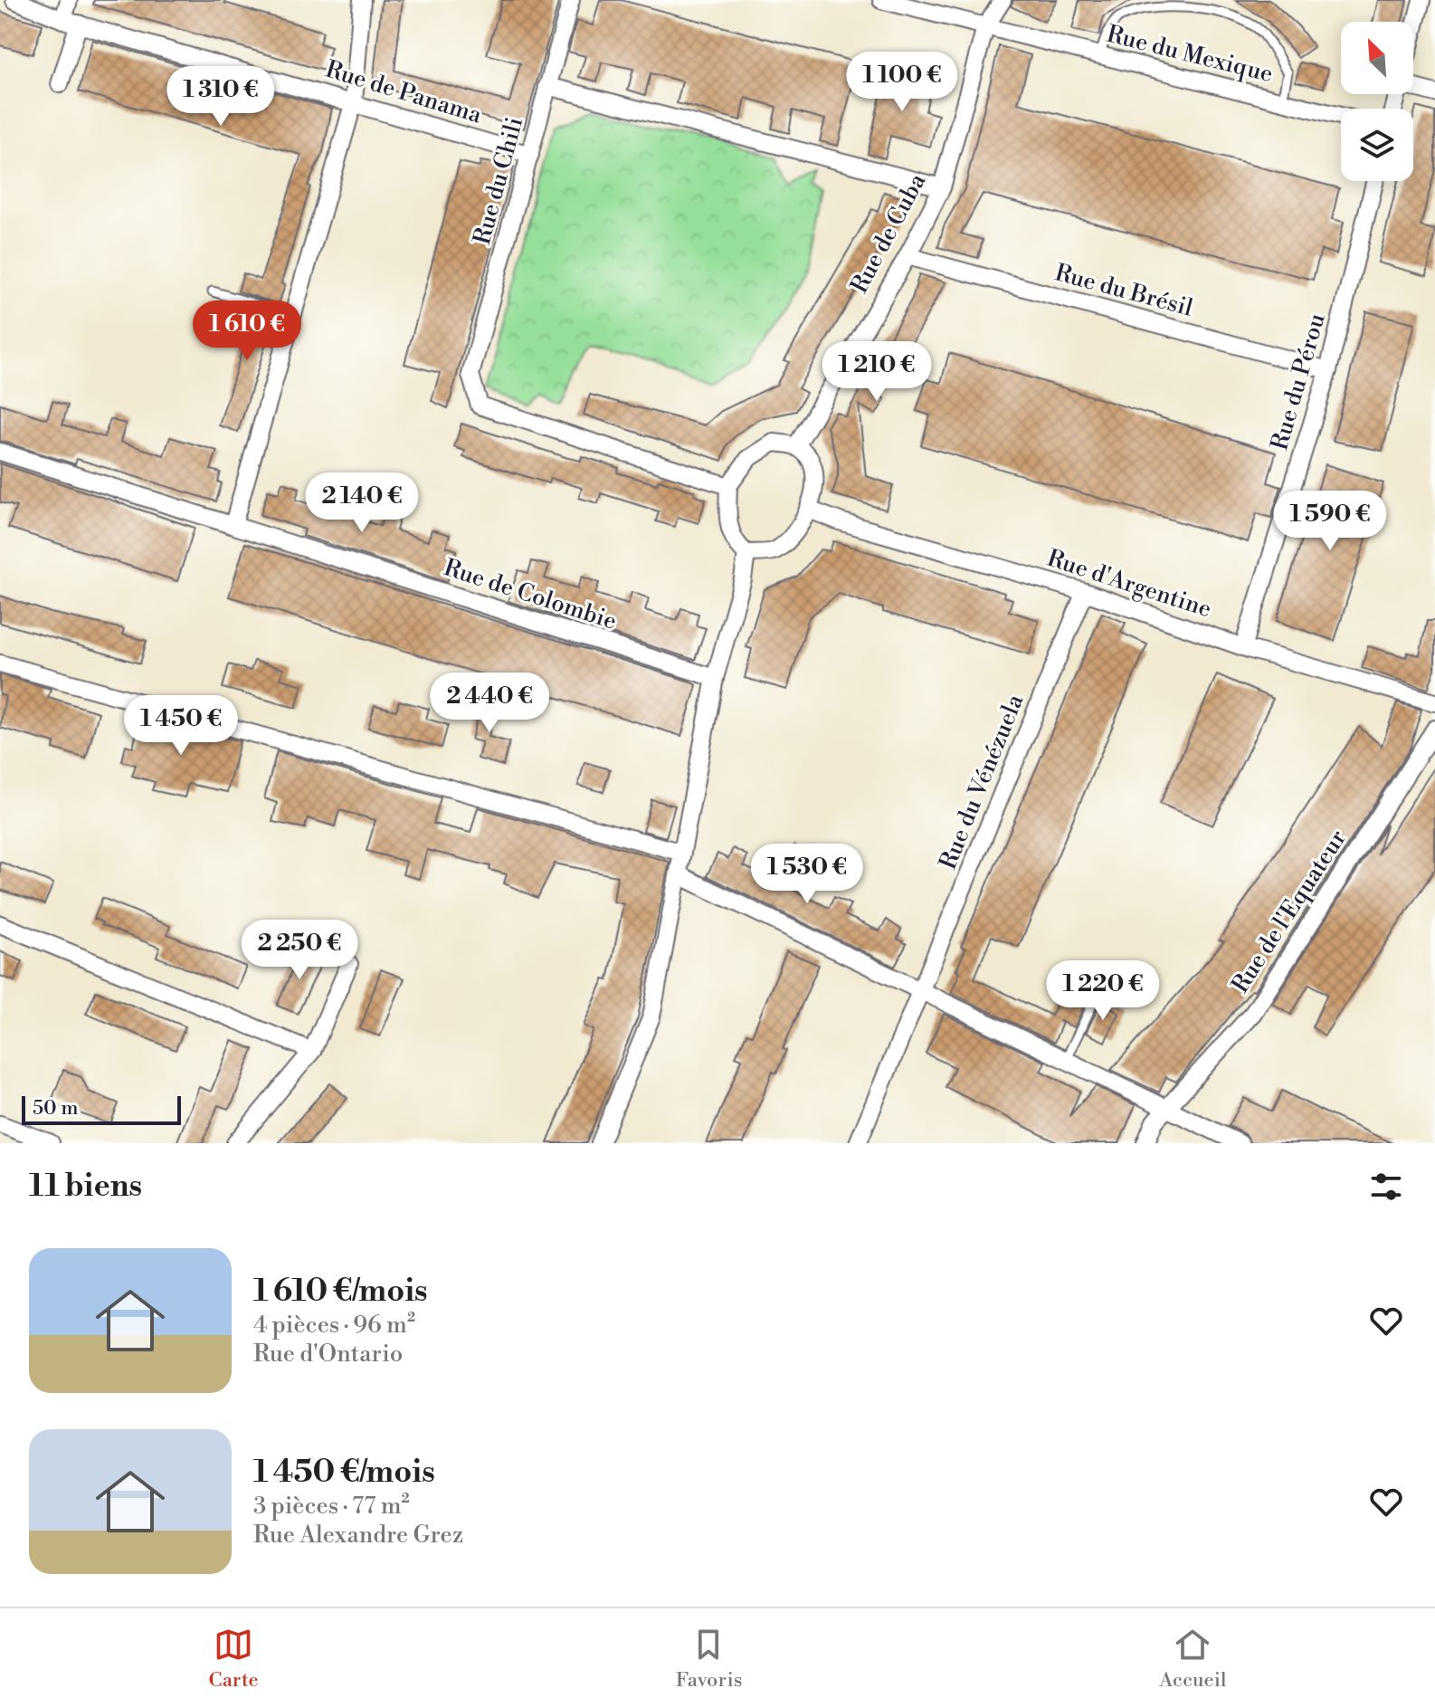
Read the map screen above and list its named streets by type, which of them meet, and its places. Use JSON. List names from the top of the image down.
{
  "streets": {
    "street": [
      "Rue du Mexique",
      "Rue de Panama",
      "Rue du Chili",
      "Rue de Cuba",
      "Rue du Brésil",
      "Rue du Pérou",
      "Rue d'Argentine",
      "Rue de Colombie",
      "Rue du Vénézuela",
      "Rue de l'Equateur"
    ]
  },
  "crossings": [
    ["Rue du Mexique", "Rue de Cuba"],
    ["Rue de Panama", "Rue du Chili"],
    ["Rue du Chili", "Rue de Cuba"],
    ["Rue du Chili", "Rue d'Argentine"],
    ["Rue de Cuba", "Rue du Brésil"],
    ["Rue de Cuba", "Rue d'Argentine"],
    ["Rue du Brésil", "Rue du Pérou"],
    ["Rue du Pérou", "Rue d'Argentine"],
    ["Rue d'Argentine", "Rue du Vénézuela"]
  ],
  "scale_bar": "50 m",
  "north": "top left",
  "page": {
    "price": [
      "1 100 €",
      "1 310 €",
      "1 610 €",
      "1 210 €",
      "2 140 €",
      "1 590 €",
      "2 440 €",
      "1 450 €",
      "1 530 €",
      "2 250 €",
      "1 220 €"
    ],
    "scale": "50 m",
    "heading": "11 biens",
    "list": [
      {
        "name": "1 610 €/mois",
        "note": "4 pièces · 96 m² · Rue d'Ontario"
      },
      {
        "name": "1 450 €/mois",
        "note": "3 pièces · 77 m² · Rue Alexandre Grez"
      }
    ],
    "tabs": ["Carte", "Favoris", "Accueil"]
  }
}
